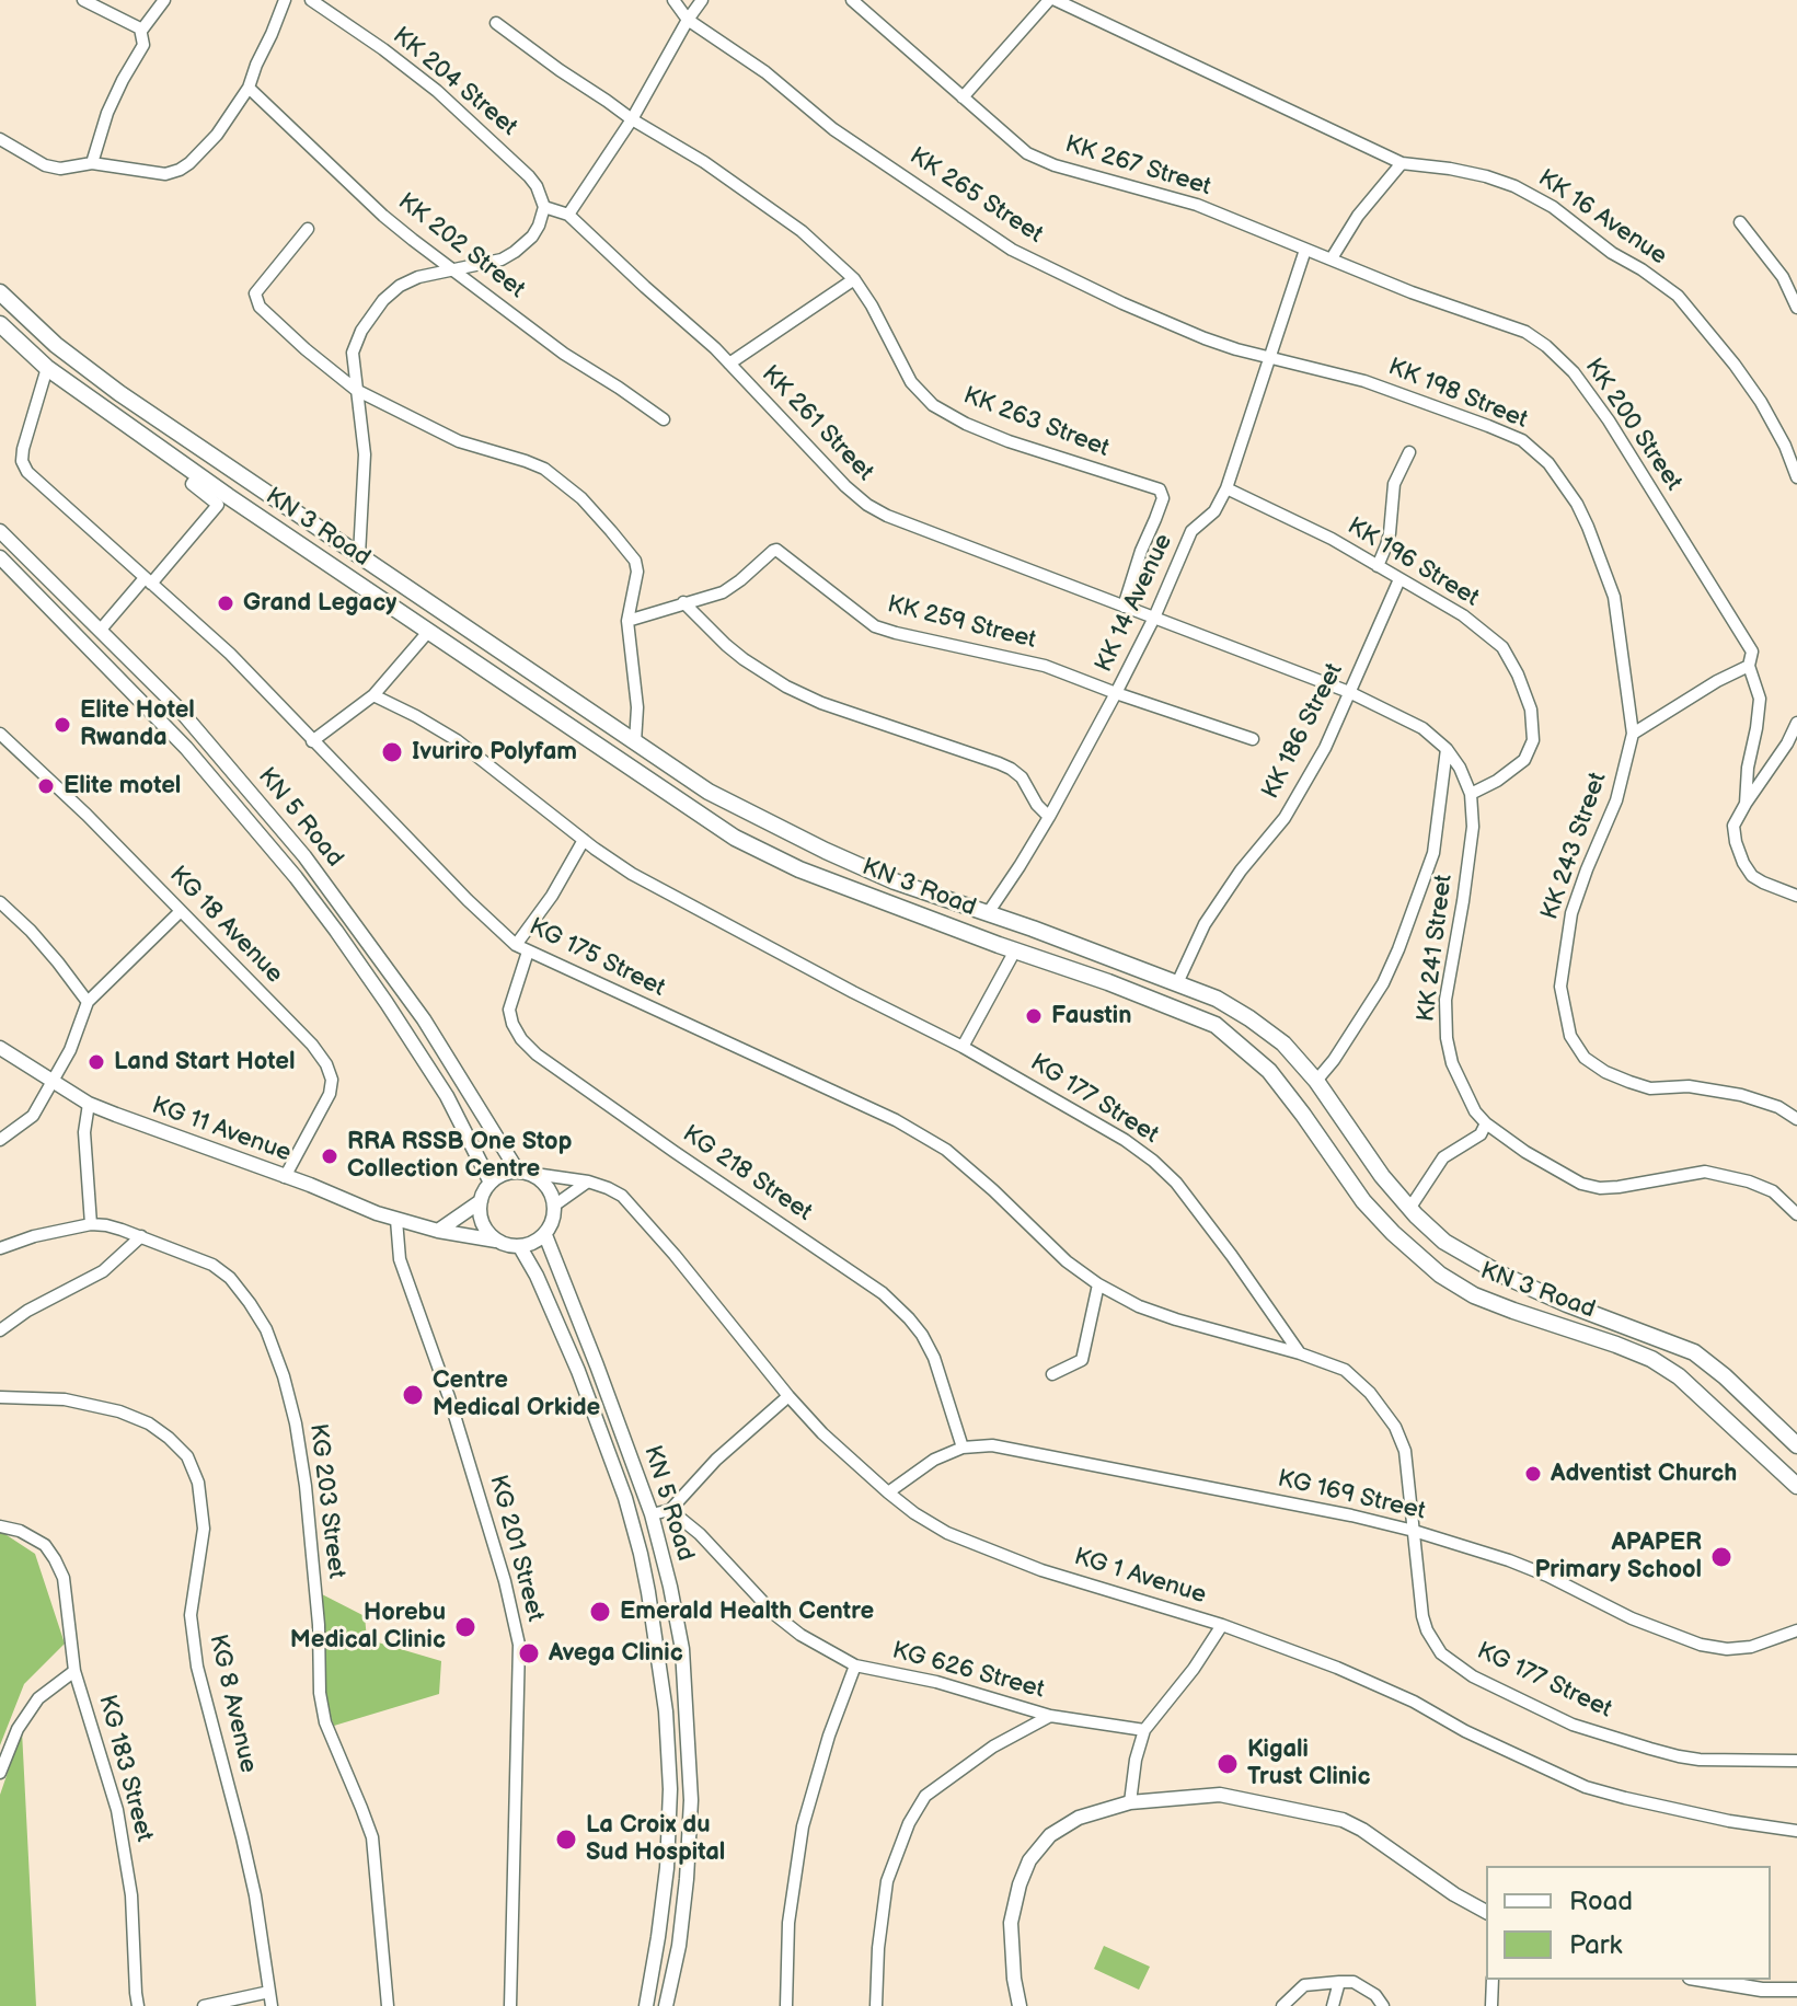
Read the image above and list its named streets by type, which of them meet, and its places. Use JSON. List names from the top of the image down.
{
  "streets": {
    "highway": ["KN 3 Road"],
    "main road": ["KN 5 Road", "KG 11 Avenue"],
    "street": [
      "KK 204 Street",
      "KK 267 Street",
      "KK 265 Street",
      "KK 16 Avenue",
      "KK 202 Street",
      "KK 198 Street",
      "KK 263 Street",
      "KK 261 Street",
      "KK 200 Street",
      "KK 196 Street",
      "KK 14 Avenue",
      "KK 259 Street",
      "KK 186 Street",
      "KK 243 Street",
      "KG 18 Avenue",
      "KK 241 Street",
      "KG 175 Street",
      "KG 177 Street",
      "KG 218 Street",
      "KG 169 Street",
      "KG 203 Street",
      "KG 201 Street",
      "KG 1 Avenue",
      "KG 626 Street",
      "KG 8 Avenue",
      "KG 183 Street"
    ]
  },
  "crossings": [
    ["KK 204 Street", "KK 261 Street"],
    ["KK 267 Street", "KK 200 Street"],
    ["KK 267 Street", "KK 14 Avenue"],
    ["KK 265 Street", "KK 198 Street"],
    ["KK 265 Street", "KK 14 Avenue"],
    ["KK 198 Street", "KK 14 Avenue"],
    ["KK 198 Street", "KK 243 Street"],
    ["KK 263 Street", "KK 261 Street"],
    ["KK 261 Street", "KK 14 Avenue"],
    ["KK 261 Street", "KK 186 Street"],
    ["KK 200 Street", "KK 14 Avenue"],
    ["KN 3 Road", "KK 14 Avenue"],
    ["KN 3 Road", "KK 186 Street"],
    ["KN 3 Road", "KG 175 Street"],
    ["KK 196 Street", "KK 14 Avenue"],
    ["KK 196 Street", "KK 186 Street"],
    ["KK 196 Street", "KK 241 Street"],
    ["KK 14 Avenue", "KK 259 Street"],
    ["KN 5 Road", "KG 11 Avenue"],
    ["KN 5 Road", "KG 1 Avenue"],
    ["KG 18 Avenue", "KG 11 Avenue"],
    ["KG 175 Street", "KG 177 Street"],
    ["KG 175 Street", "KG 218 Street"],
    ["KG 177 Street", "KG 169 Street"],
    ["KG 11 Avenue", "KG 201 Street"],
    ["KG 11 Avenue", "KG 1 Avenue"],
    ["KG 218 Street", "KG 169 Street"],
    ["KG 169 Street", "KG 1 Avenue"]
  ],
  "places": [
    "Grand Legacy",
    "Elite Hotel Rwanda",
    "Ivuriro Polyfam",
    "Elite motel",
    "Faustin",
    "Land Start Hotel",
    "RRA RSSB One Stop Collection Centre",
    "Centre Medical Orkide",
    "Adventist Church",
    "APAPER Primary School",
    "Emerald Health Centre",
    "Horebu Medical Clinic",
    "Avega Clinic",
    "Kigali Trust Clinic",
    "La Croix du Sud Hospital"
  ],
  "legend": ["Road", "Park"]
}
